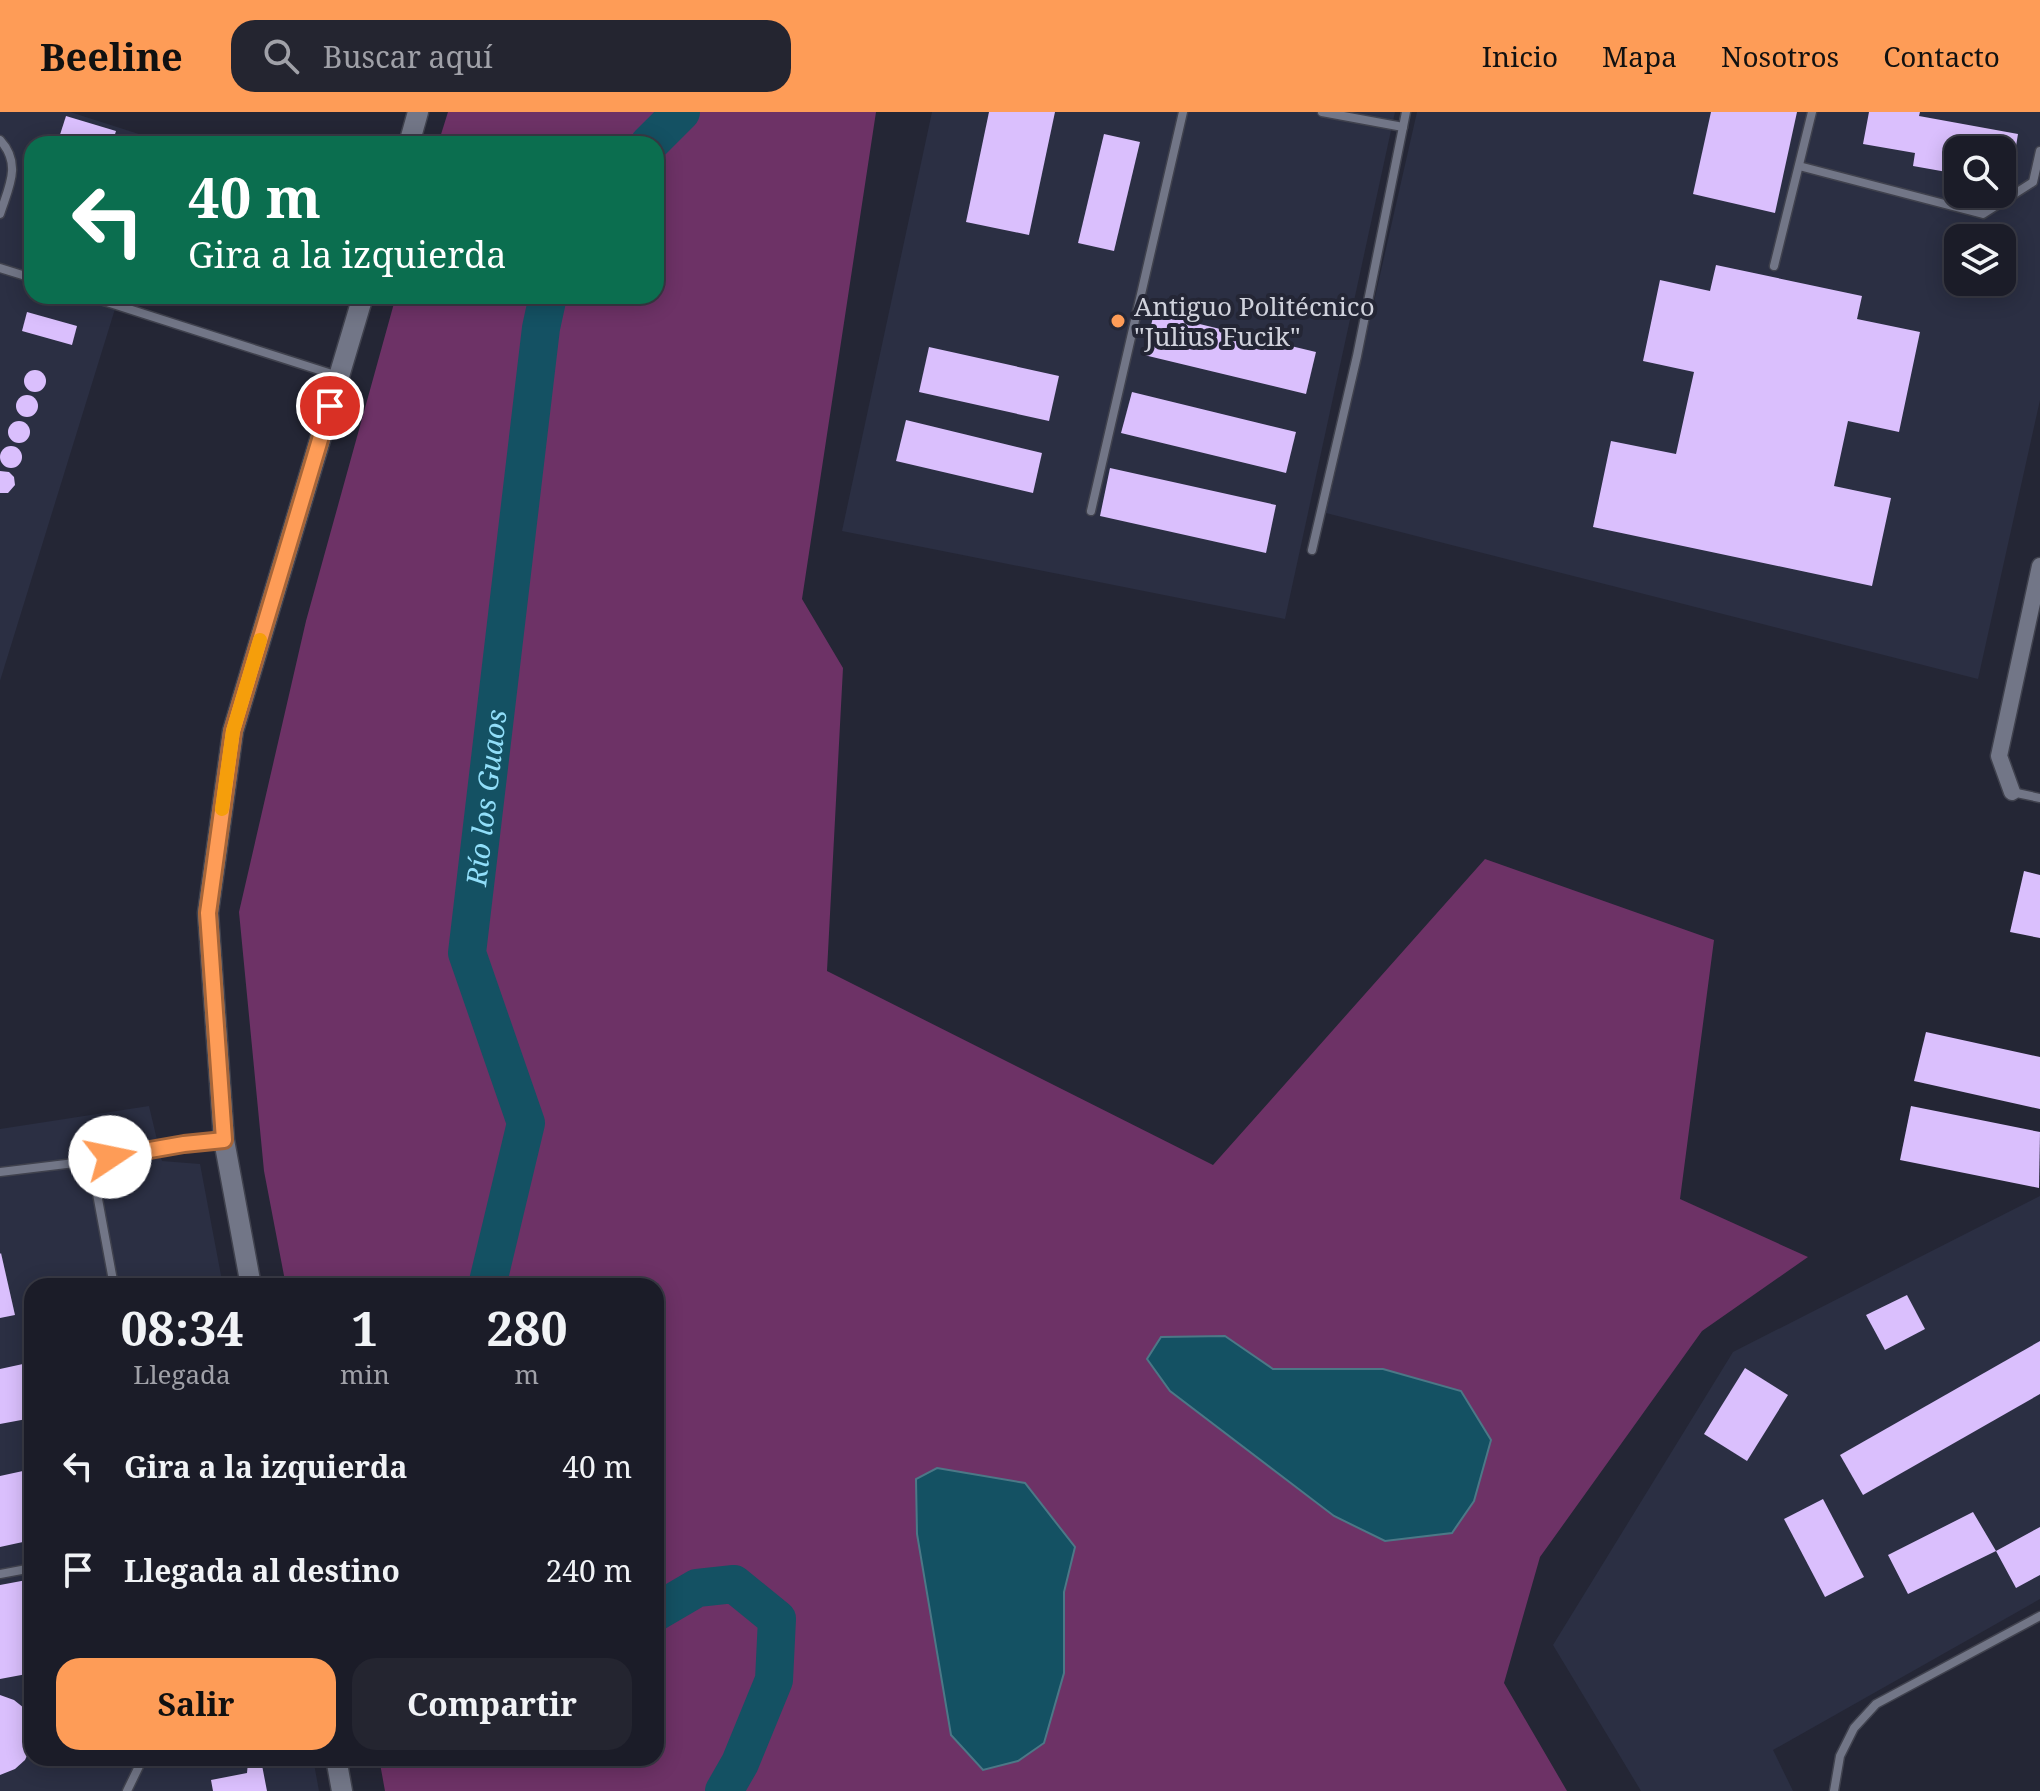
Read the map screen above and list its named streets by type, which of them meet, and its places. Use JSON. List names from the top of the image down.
{
  "water": ["Río los Guaos"],
  "places": ["Antiguo Politécnico \"Julius Fucik\""],
  "page": {
    "header": "Beeline",
    "search": "Buscar aquí",
    "nav": [
      "Inicio",
      "Mapa",
      "Nosotros",
      "Contacto"
    ],
    "turn": ["40 m", "Gira a la izquierda"],
    "eta": [
      "08:34",
      "Llegada",
      "1",
      "min",
      "280",
      "m"
    ],
    "list": [
      {
        "name": "Gira a la izquierda",
        "value": "40 m"
      },
      {
        "name": "Llegada al destino",
        "value": "240 m"
      }
    ],
    "buttons": ["Salir", "Compartir"]
  }
}
